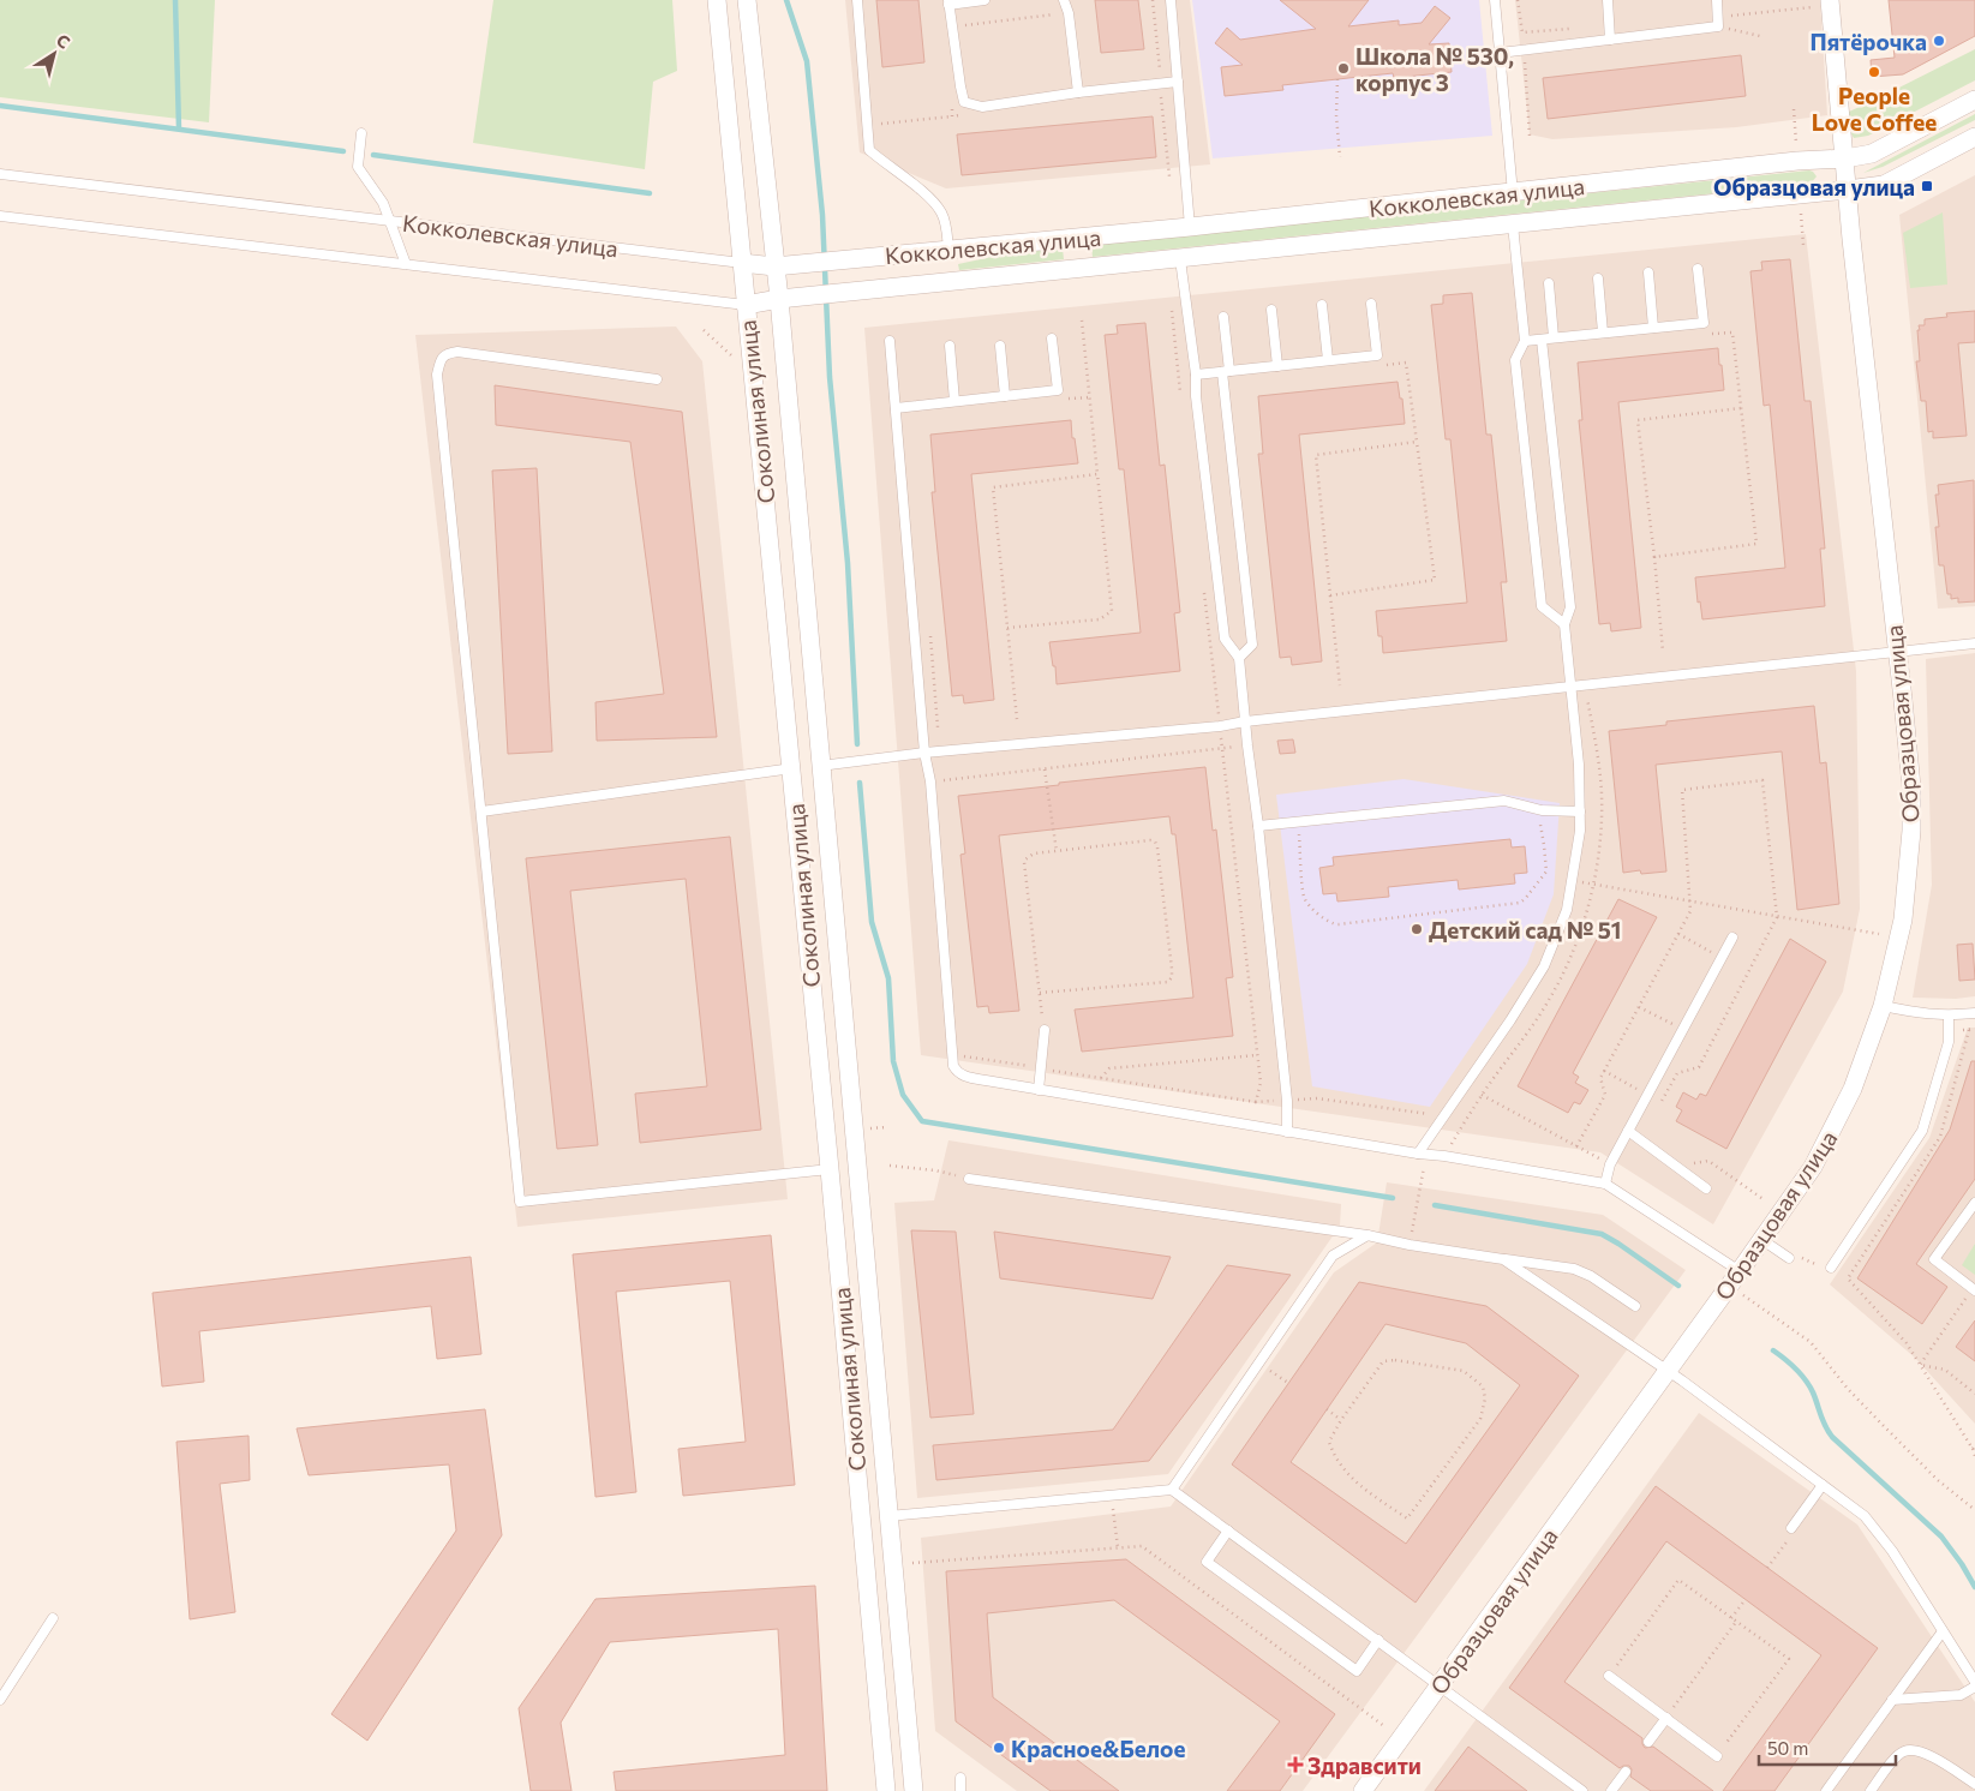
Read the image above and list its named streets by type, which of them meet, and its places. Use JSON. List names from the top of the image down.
{
  "streets": {
    "street": ["Кокколевская улица", "Соколиная улица", "Образцовая улица"]
  },
  "crossings": [
    ["Кокколевская улица", "Соколиная улица"],
    ["Кокколевская улица", "Образцовая улица"]
  ],
  "places": {
    "other": [
      "Пятёрочка",
      "Школа № 530, корпус 3",
      "People Love Coffee",
      "Детский сад № 51",
      "Красное&Белое"
    ],
    "transit": ["Образцовая улица"],
    "health": ["Здравсити"]
  },
  "scale_bar": "50 m",
  "north": "top right"
}
